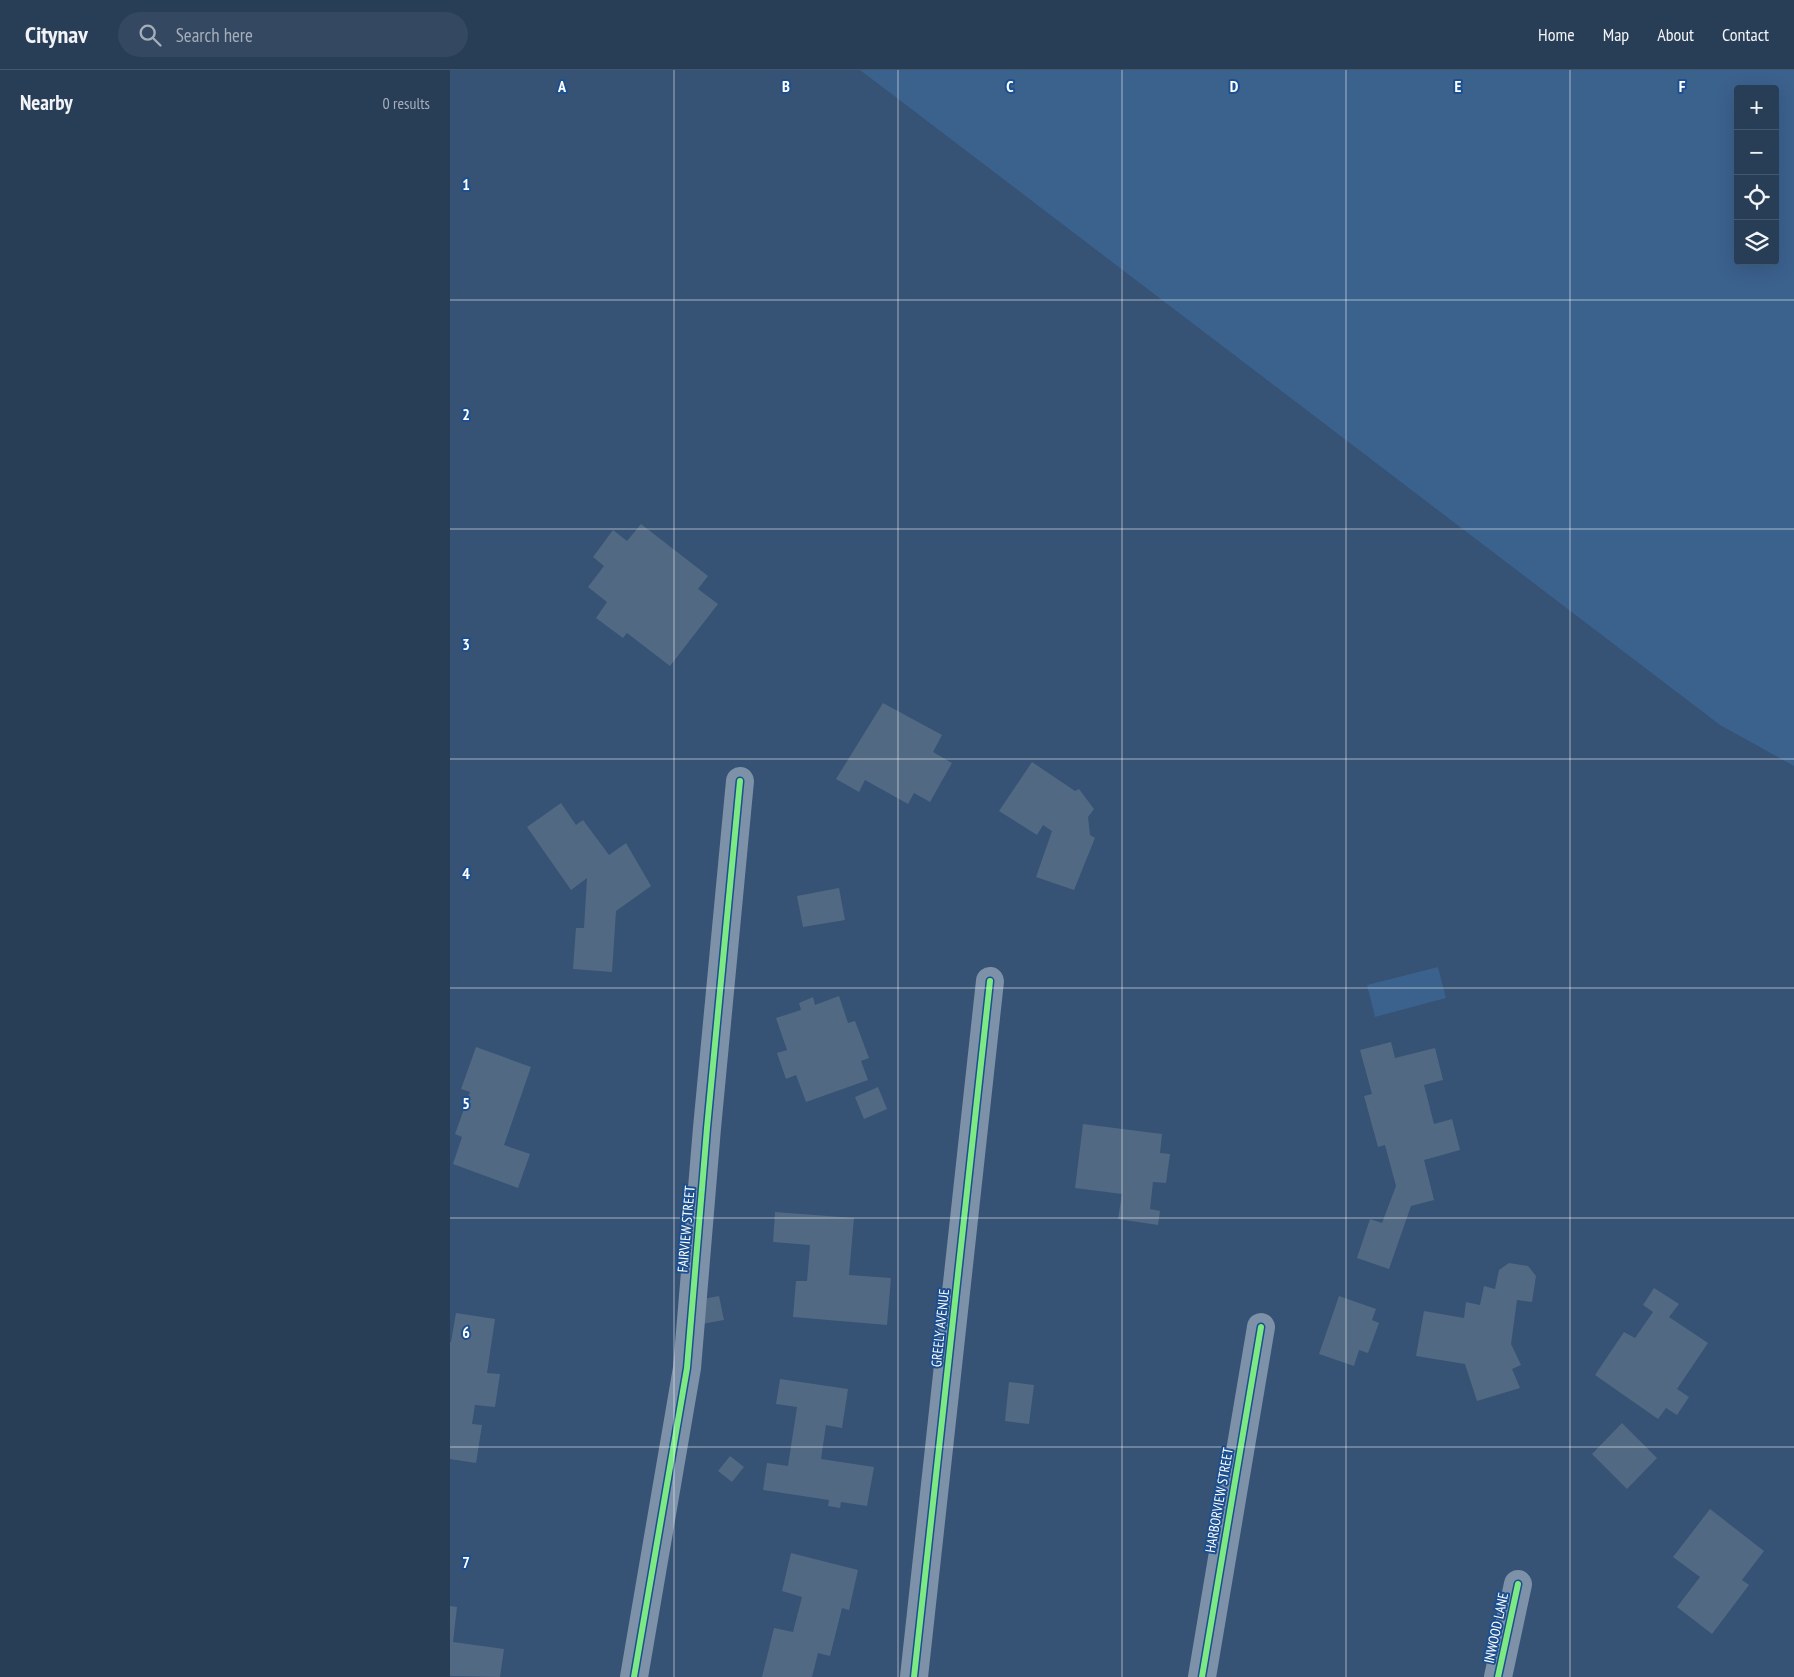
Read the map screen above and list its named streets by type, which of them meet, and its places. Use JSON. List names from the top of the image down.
{
  "streets": {
    "street": [
      "FAIRVIEW STREET",
      "GREELY AVENUE",
      "HARBORVIEW STREET",
      "INWOOD LANE"
    ]
  },
  "page": {
    "header": "Citynav",
    "search": "Search here",
    "nav": [
      "Home",
      "Map",
      "About",
      "Contact"
    ],
    "heading": ["Nearby", "0 results"],
    "map_buttons": ["+", "−"]
  },
  "grid": {
    "columns": [
      "A",
      "B",
      "C",
      "D",
      "E",
      "F"
    ],
    "rows": [
      "1",
      "2",
      "3",
      "4",
      "5",
      "6",
      "7"
    ]
  }
}
